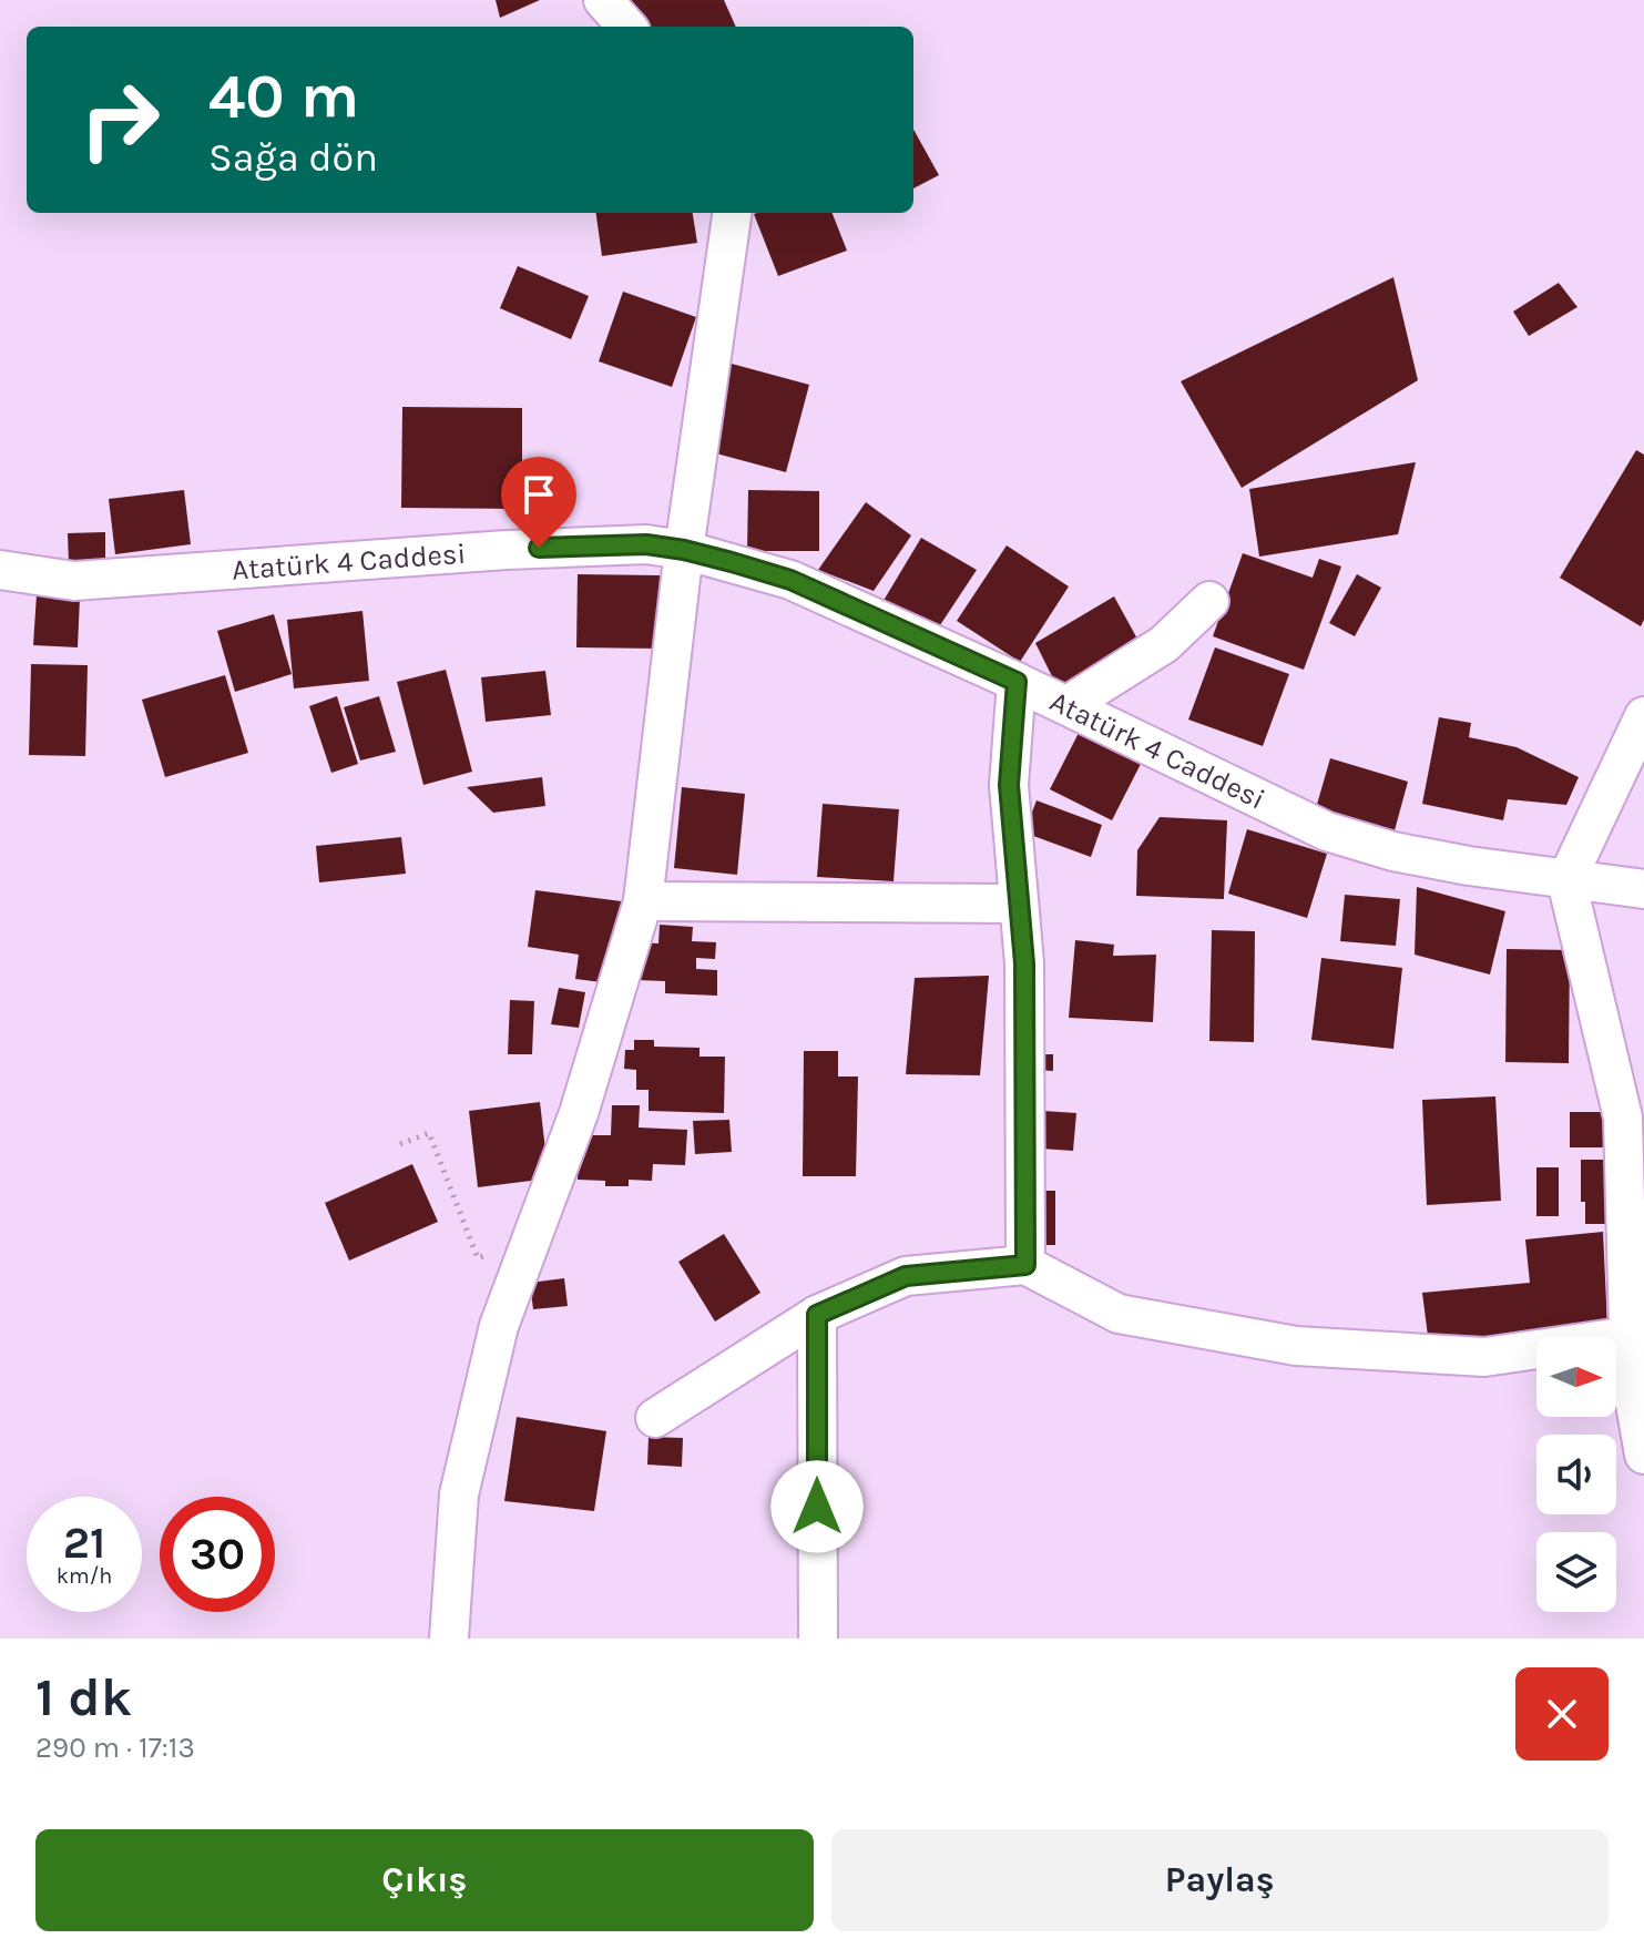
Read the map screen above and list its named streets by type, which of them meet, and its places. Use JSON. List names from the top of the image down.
{
  "streets": {
    "street": ["Atatürk 4 Caddesi"]
  },
  "north": "right",
  "page": {
    "turn": ["40 m", "Sağa dön"],
    "speed": "21 km/h",
    "limit": "30",
    "heading": ["1 dk", "290 m · 17:13"],
    "buttons": ["Çıkış", "Paylaş"]
  }
}
